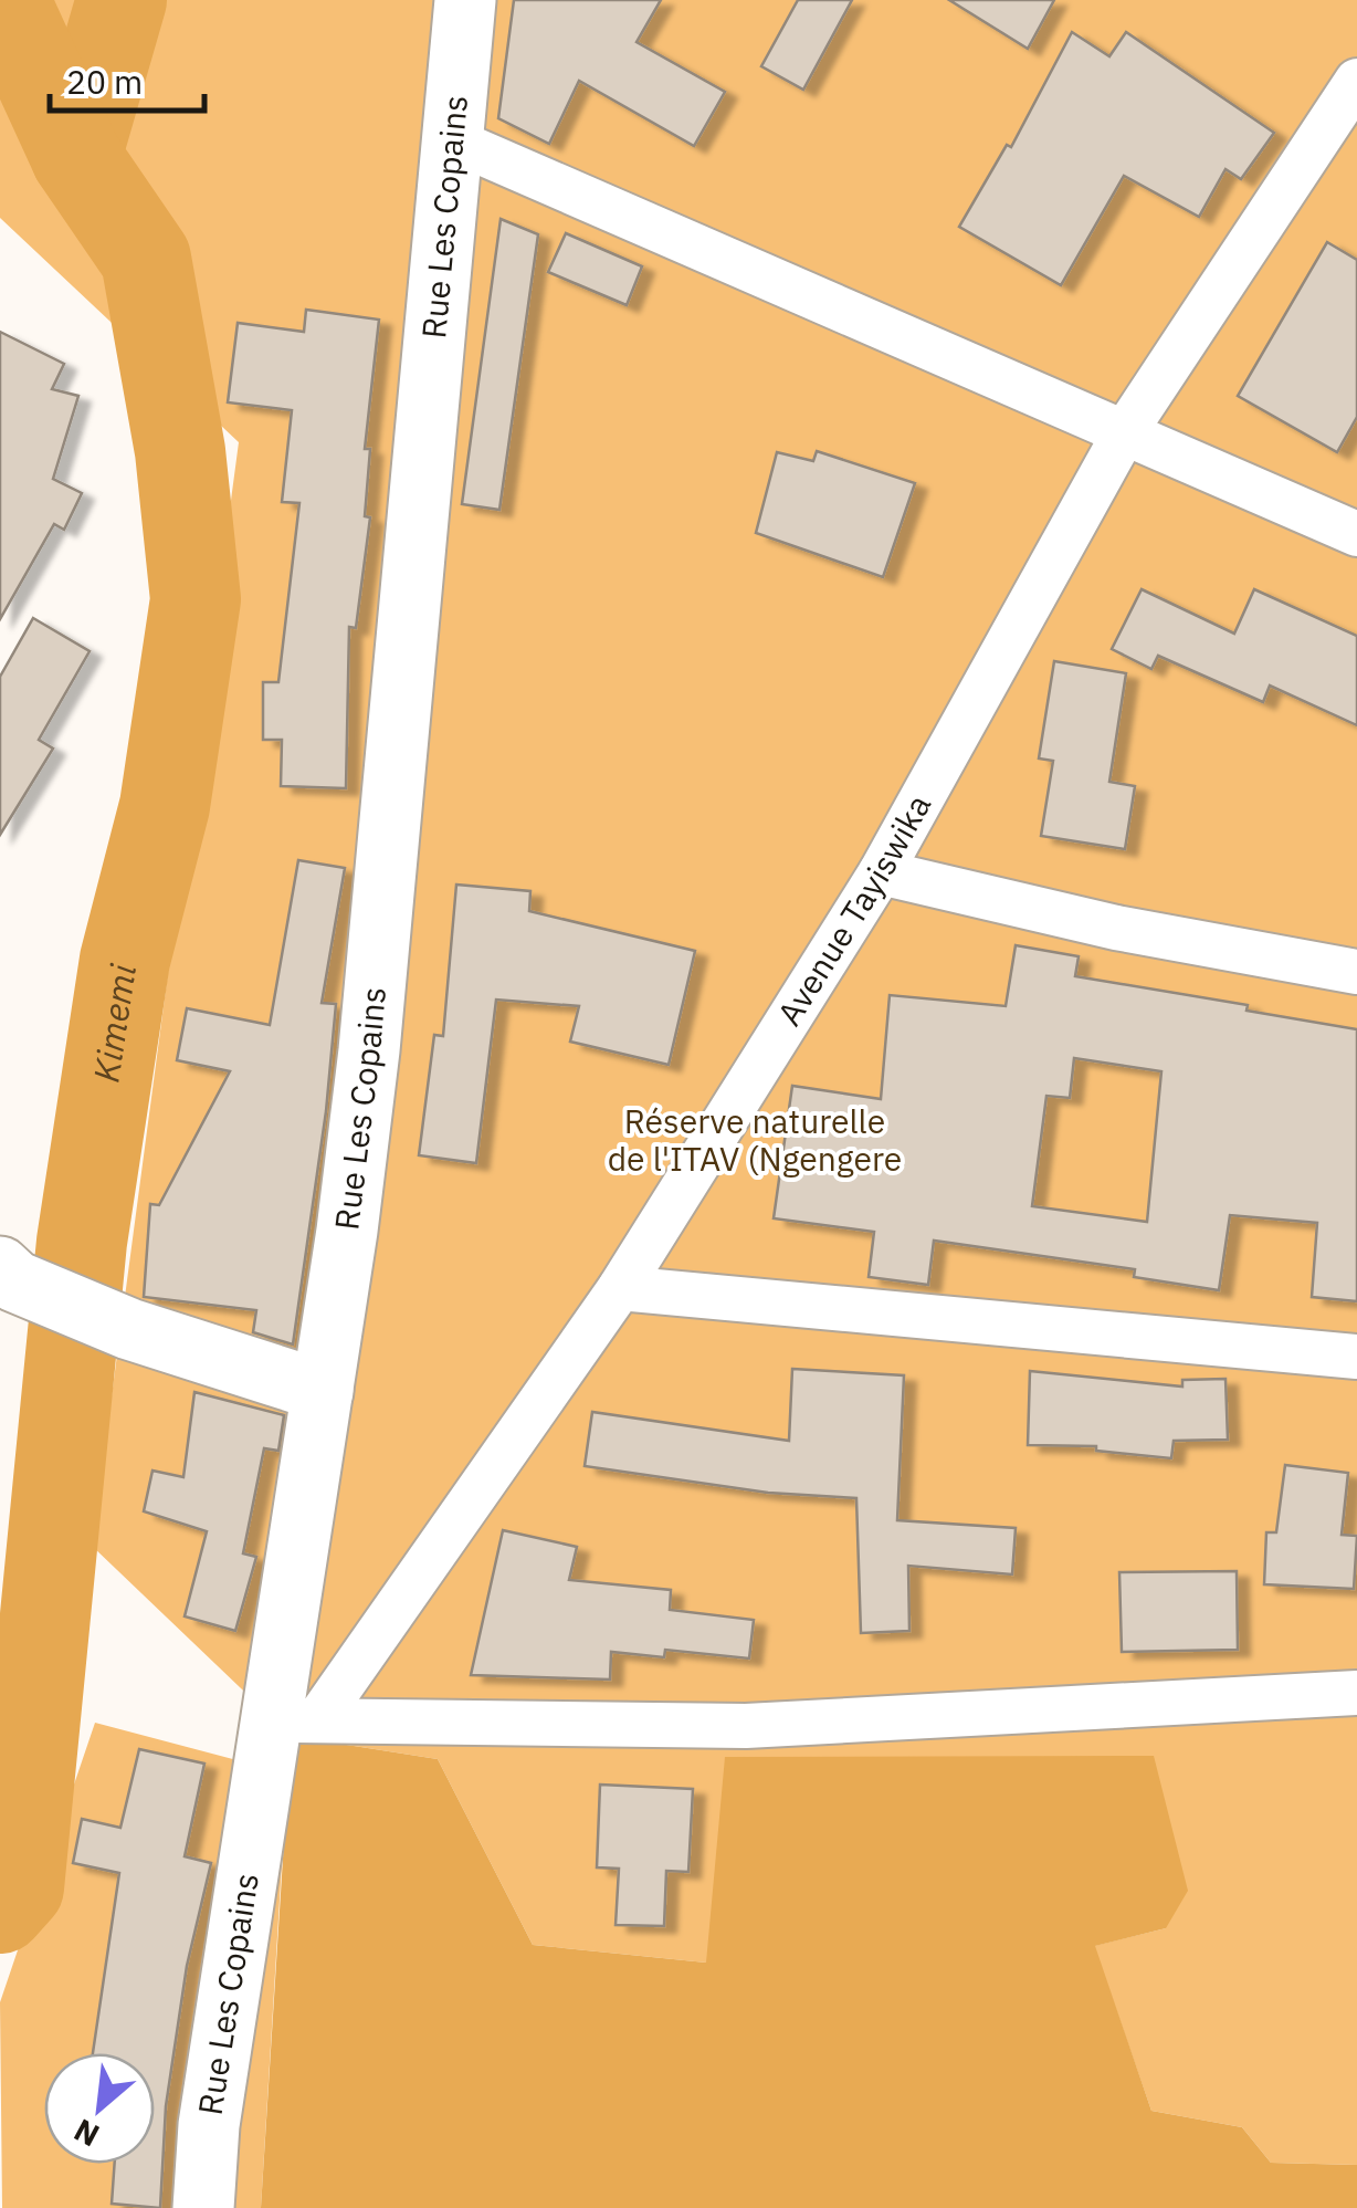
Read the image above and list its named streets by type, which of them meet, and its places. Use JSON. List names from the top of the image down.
{
  "streets": {
    "street": ["Rue Les Copains", "Avenue Tayiswika"]
  },
  "crossings": [
    ["Rue Les Copains", "Avenue Tayiswika"]
  ],
  "water": ["Kimemi"],
  "parks": ["Réserve naturelle de l'ITAV (Ngengere"],
  "scale_bar": "20 m",
  "north": "bottom left"
}
